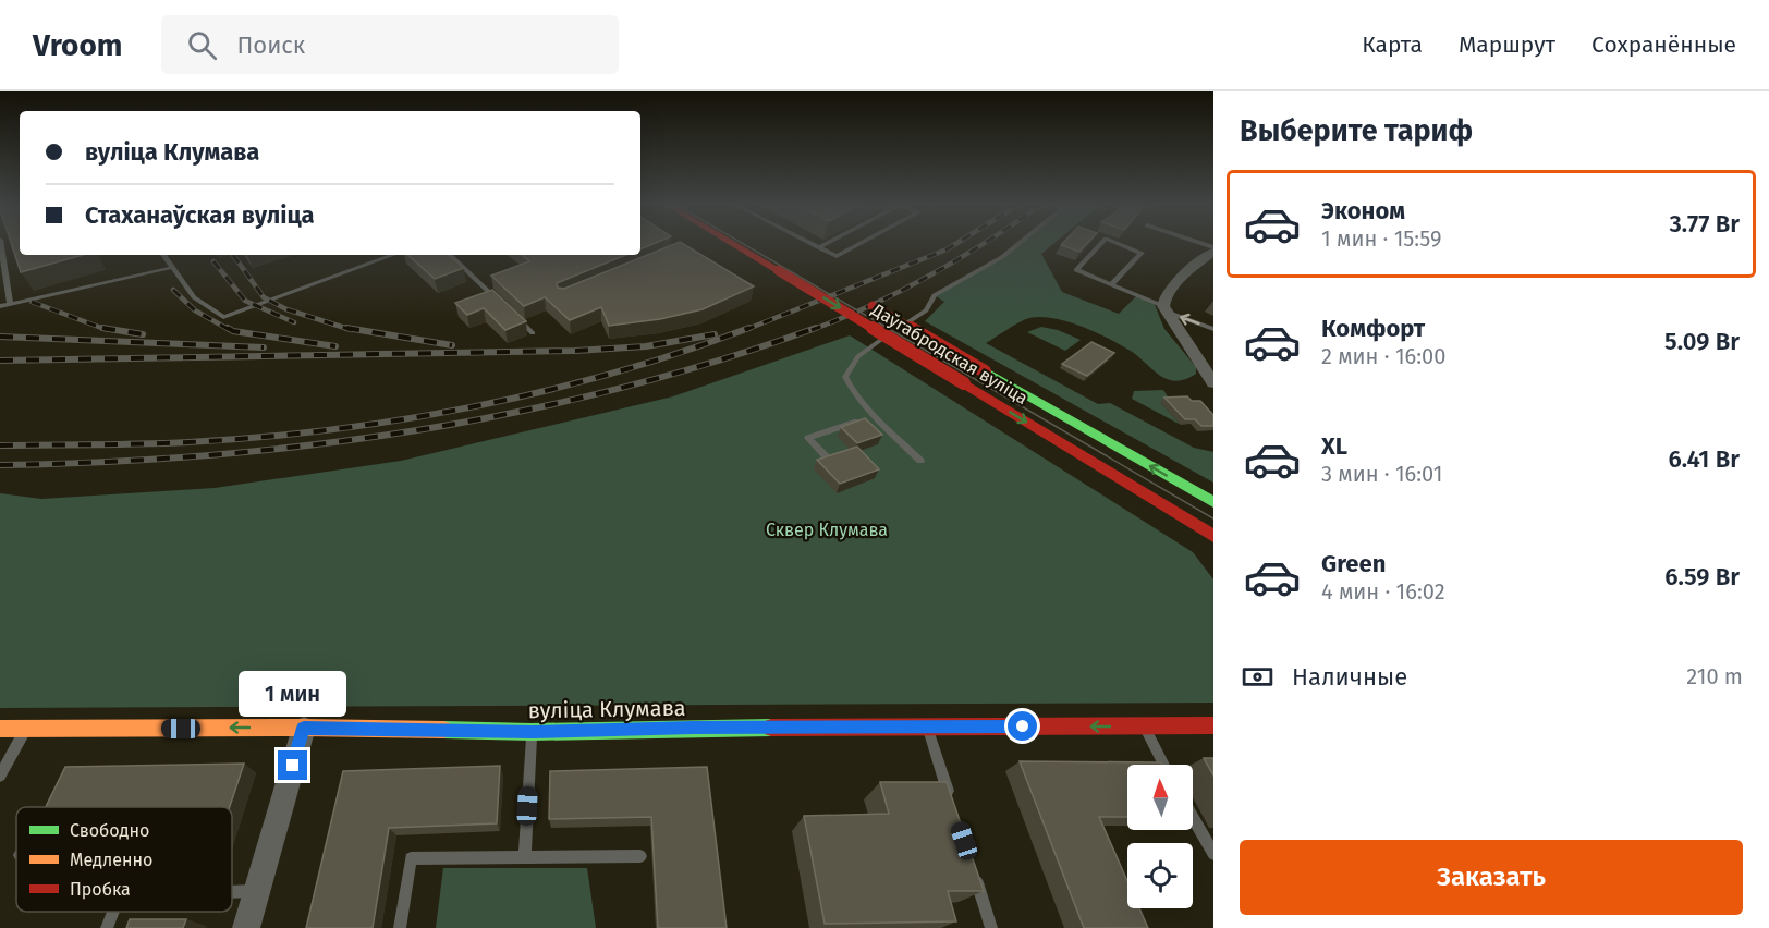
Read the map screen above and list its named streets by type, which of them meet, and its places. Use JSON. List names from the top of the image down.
{
  "streets": {
    "main road": ["Даўгабродская вуліца", "вуліца Клумава"]
  },
  "one_way": ["вуліца Клумава"],
  "parks": ["Сквер Клумава"],
  "legend": ["Свободно", "Медленно", "Пробка"],
  "north": "top",
  "page": {
    "header": "Vroom",
    "search": "Поиск",
    "nav": ["Карта", "Маршрут", "Сохранённые"],
    "heading": "Выберите тариф",
    "banner": ["вуліца Клумава", "Стаханаўская вуліца"],
    "list": [
      {
        "name": "Эконом",
        "note": "1 мин · 15:59",
        "value": "3.77 Br"
      },
      {
        "name": "Комфорт",
        "note": "2 мин · 16:00",
        "value": "5.09 Br"
      },
      {
        "name": "XL",
        "note": "3 мин · 16:01",
        "value": "6.41 Br"
      },
      {
        "name": "Green",
        "note": "4 мин · 16:02",
        "value": "6.59 Br"
      }
    ],
    "pay": ["Наличные", "210 m"],
    "bubble": "1 мин",
    "buttons": "Заказать"
  }
}
